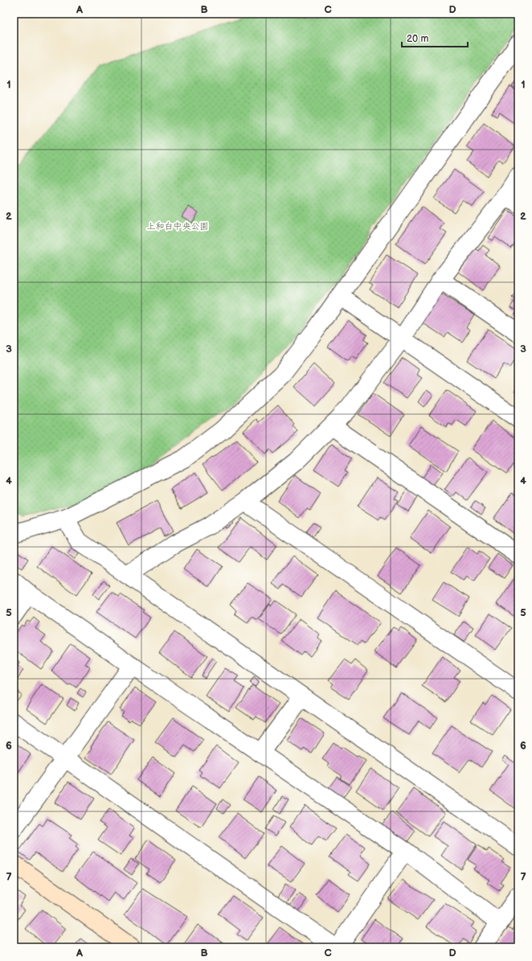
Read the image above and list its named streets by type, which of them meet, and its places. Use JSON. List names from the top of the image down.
{
  "parks": ["上和白中央公園"],
  "scale_bar": "20 m",
  "grid": {
    "columns": [
      "A",
      "B",
      "C",
      "D"
    ],
    "rows": [
      "1",
      "2",
      "3",
      "4",
      "5",
      "6",
      "7"
    ]
  }
}
